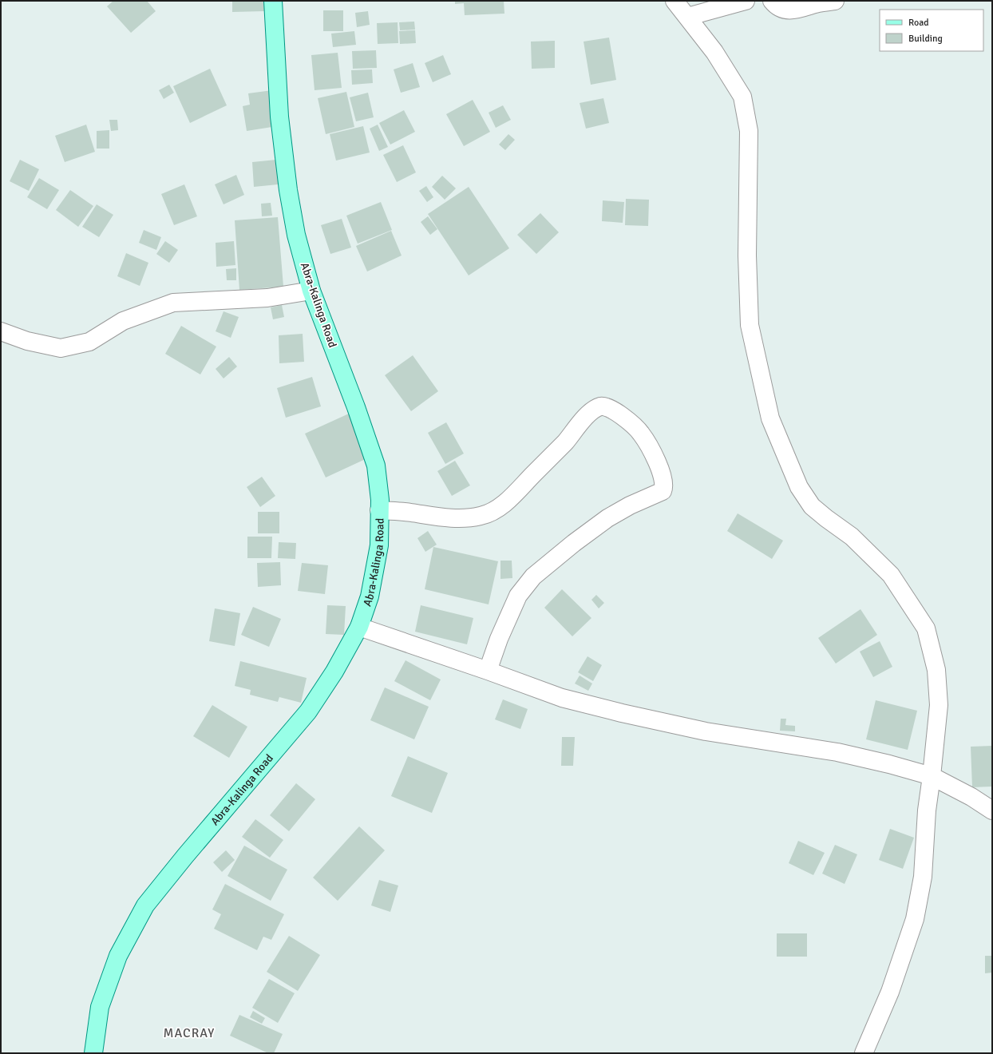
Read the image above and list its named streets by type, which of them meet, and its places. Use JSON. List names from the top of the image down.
{
  "streets": {
    "main road": ["Abra-Kalinga Road"]
  },
  "districts": ["MACRAY"],
  "legend": ["Road", "Building"]
}
